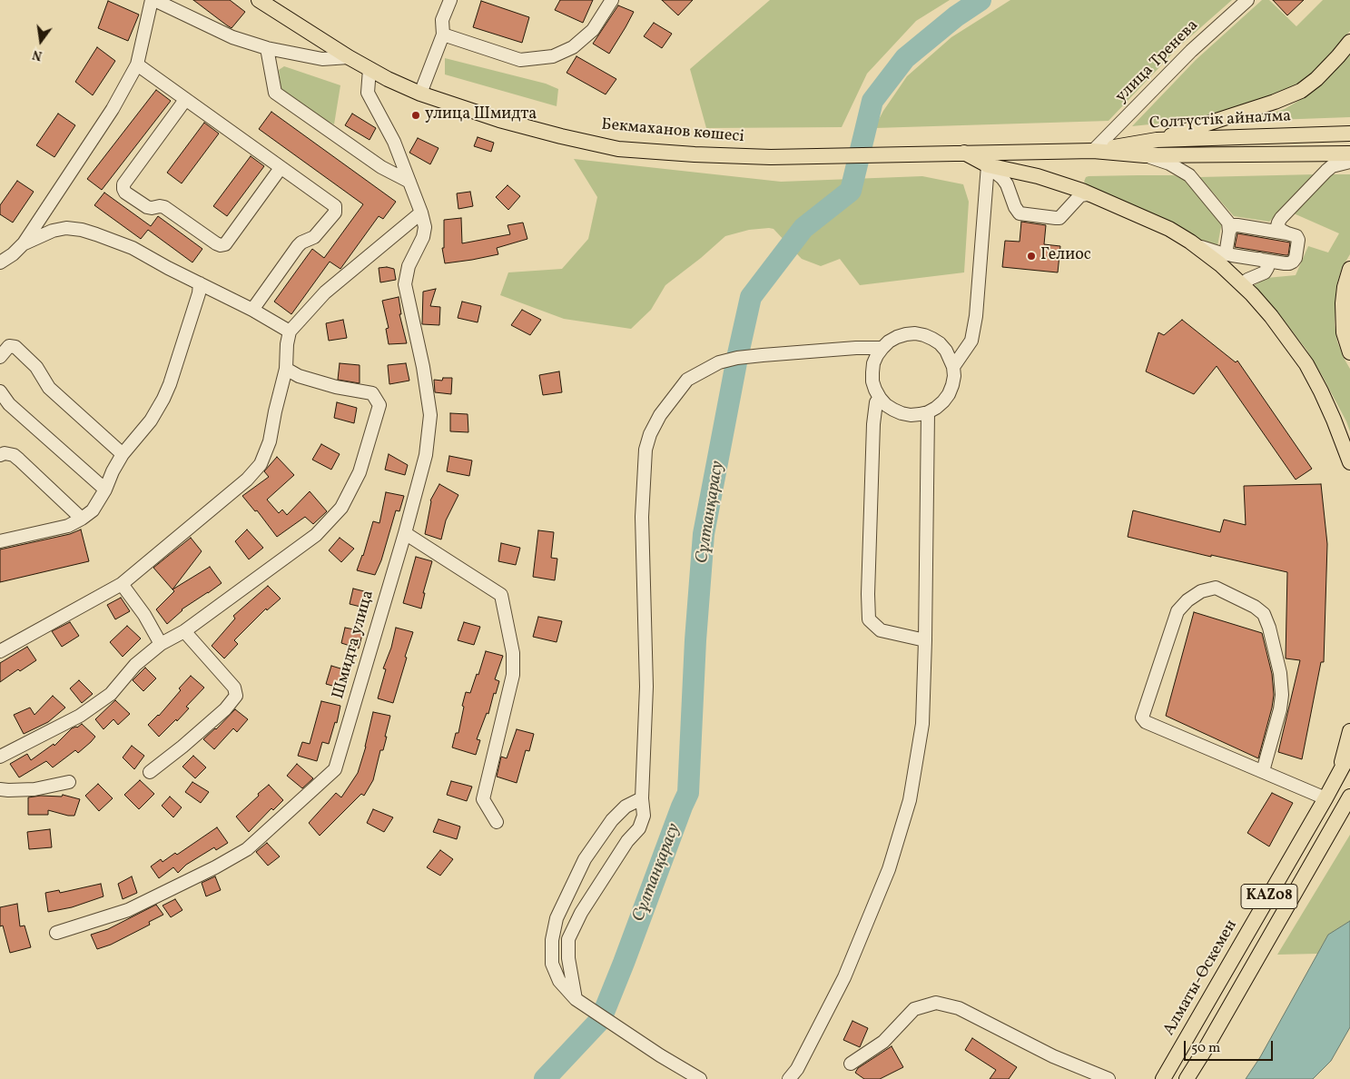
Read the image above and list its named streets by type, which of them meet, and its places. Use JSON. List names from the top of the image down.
{
  "streets": {
    "main road": [
      "Солтүстік айналма",
      "Бекмаханов көшесі",
      "KAZ08",
      "Алматы-Өскемен"
    ],
    "street": ["улица Тренева", "Шмидта улица"]
  },
  "crossings": [
    ["улица Тренева", "Солтүстік айналма"],
    ["Солтүстік айналма", "Бекмаханов көшесі"]
  ],
  "water": ["Сұлтанқарасу"],
  "places": ["улица Шмидта", "Гелиос"],
  "scale_bar": "50 m",
  "north": "bottom"
}
